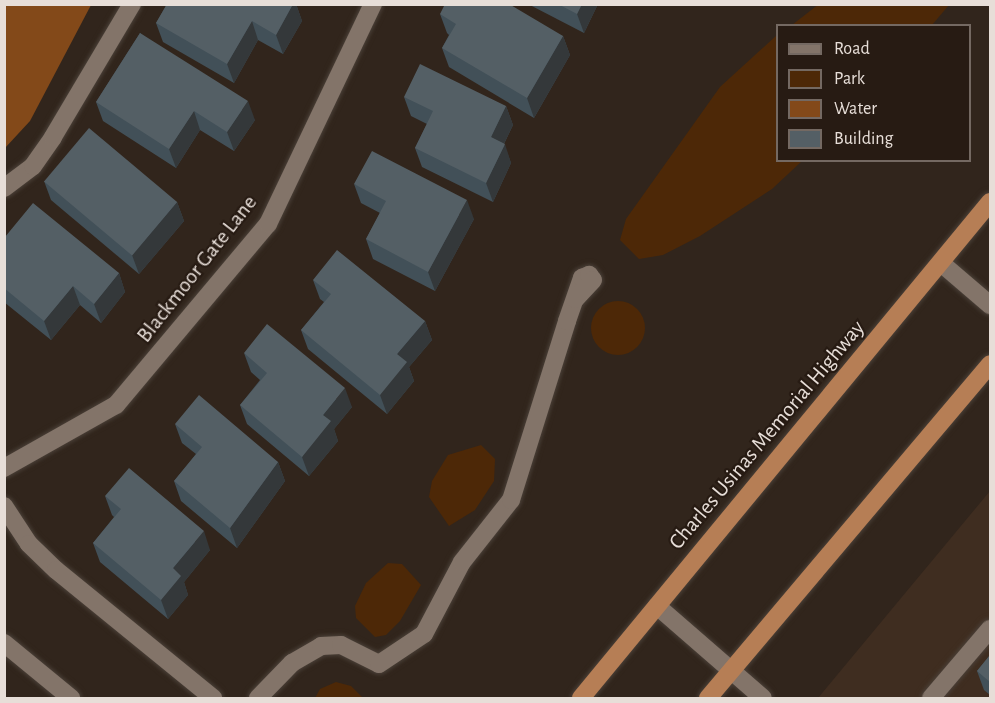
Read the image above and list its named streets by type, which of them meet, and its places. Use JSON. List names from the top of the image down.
{
  "streets": {
    "highway": ["Charles Usinas Memorial Highway"],
    "street": ["Blackmoor Gate Lane"]
  },
  "legend": [
    "Road",
    "Park",
    "Water",
    "Building"
  ]
}
